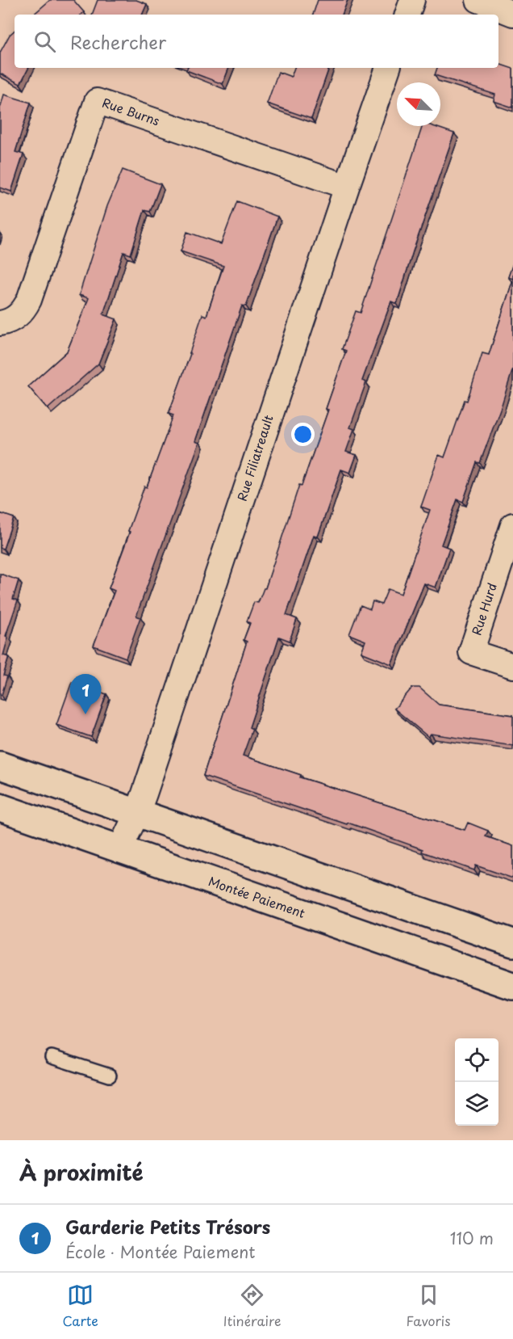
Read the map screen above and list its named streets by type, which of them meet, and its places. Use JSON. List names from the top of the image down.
{
  "streets": {
    "main road": ["Montée Paiement"],
    "street": ["Rue Burns", "Rue Filiatreault", "Rue Hurd"]
  },
  "crossings": [
    ["Rue Burns", "Rue Filiatreault"],
    ["Rue Filiatreault", "Montée Paiement"]
  ],
  "north": "top left",
  "page": {
    "search": "Rechercher",
    "pins": "1",
    "heading": "À proximité",
    "list": [
      {
        "mark": "1",
        "name": "Garderie Petits Trésors",
        "note": "École · Montée Paiement",
        "value": "110 m"
      }
    ],
    "nav": ["Carte", "Itinéraire", "Favoris"]
  }
}
